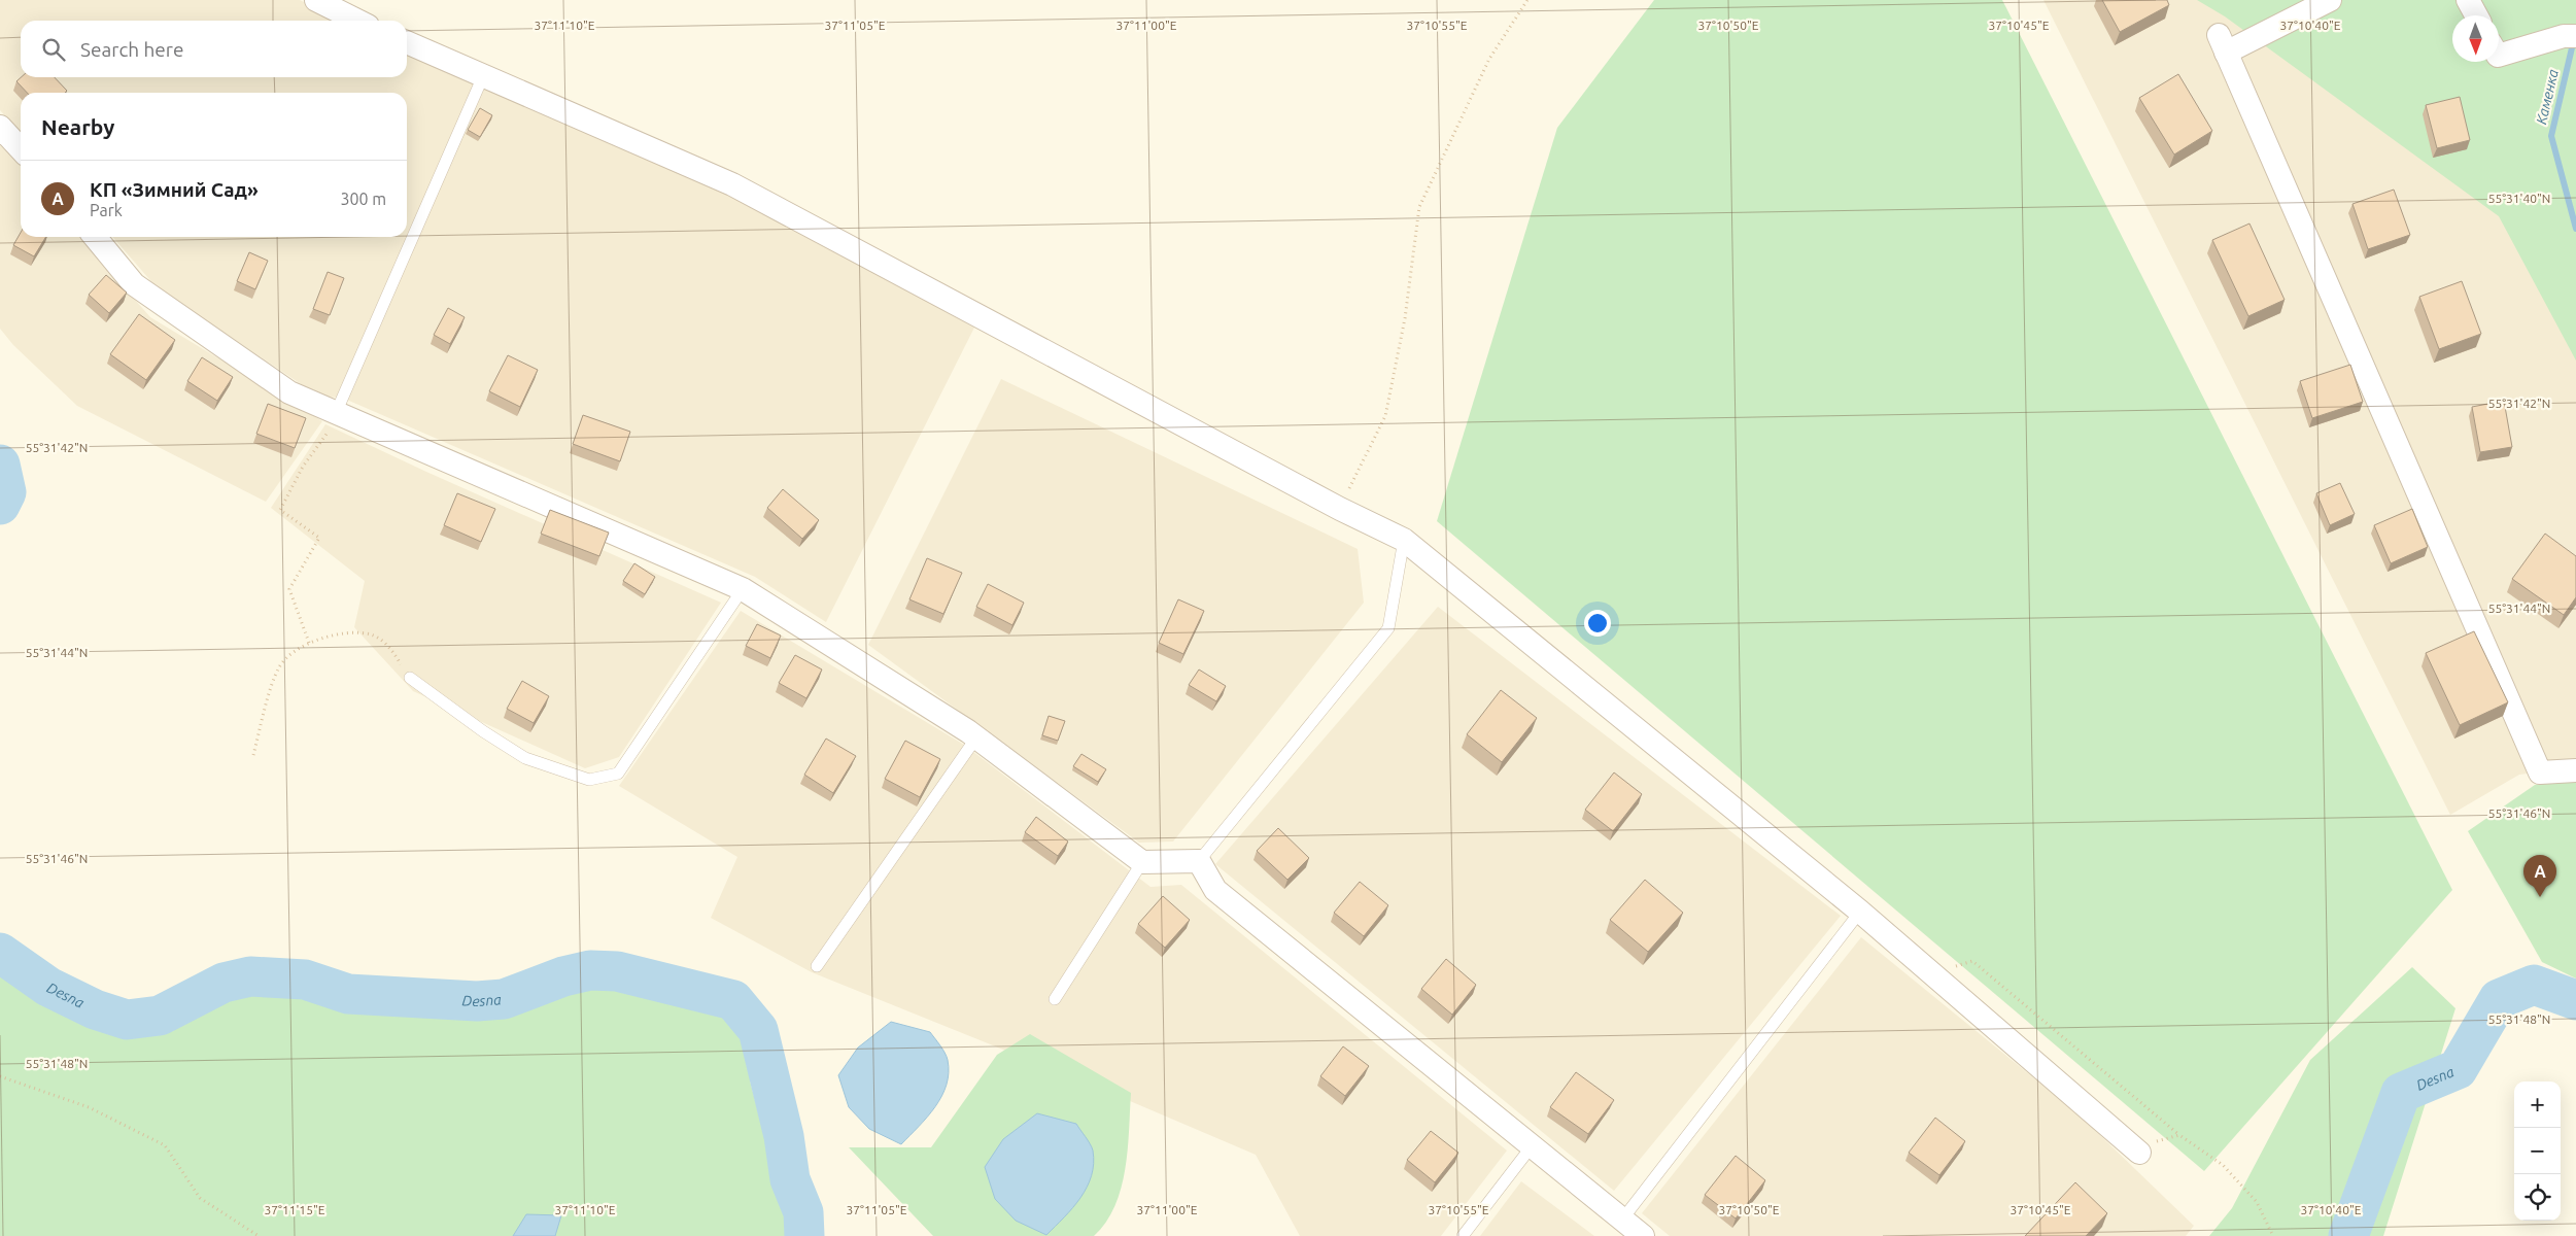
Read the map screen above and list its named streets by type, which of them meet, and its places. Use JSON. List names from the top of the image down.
{
  "water": ["Каменка", "Desna"],
  "north": "bottom",
  "page": {
    "search": "Search here",
    "heading": "Nearby",
    "list": [
      {
        "mark": "A",
        "name": "КП «Зимний Сад»",
        "note": "Park",
        "value": "300 m"
      }
    ],
    "pins": "A",
    "map_buttons": ["+", "−"]
  },
  "coordinates": [
    "37°11'10\"E",
    "37°11'05\"E",
    "37°11'00\"E",
    "37°10'55\"E",
    "37°10'50\"E",
    "37°10'45\"E",
    "37°10'40\"E",
    "55°31'40\"N",
    "55°31'42\"N",
    "55°31'44\"N",
    "55°31'46\"N",
    "55°31'48\"N",
    "37°11'15\"E"
  ]
}
